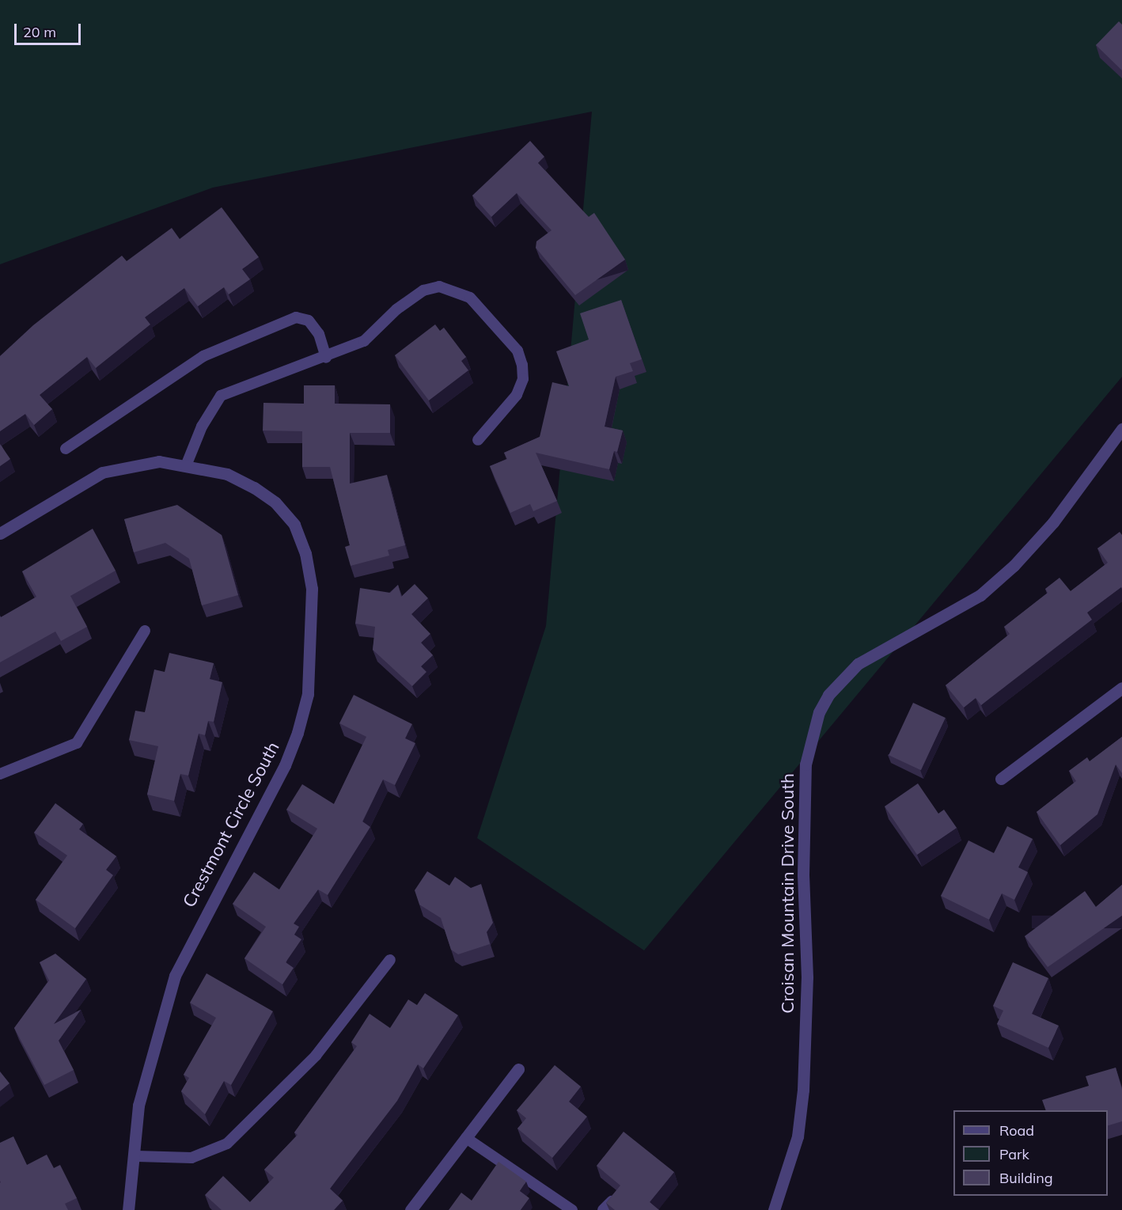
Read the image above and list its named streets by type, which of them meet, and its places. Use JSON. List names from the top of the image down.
{
  "streets": {
    "street": ["Crestmont Circle South", "Croisan Mountain Drive South"]
  },
  "legend": ["Road", "Park", "Building"],
  "scale_bar": "20 m"
}
